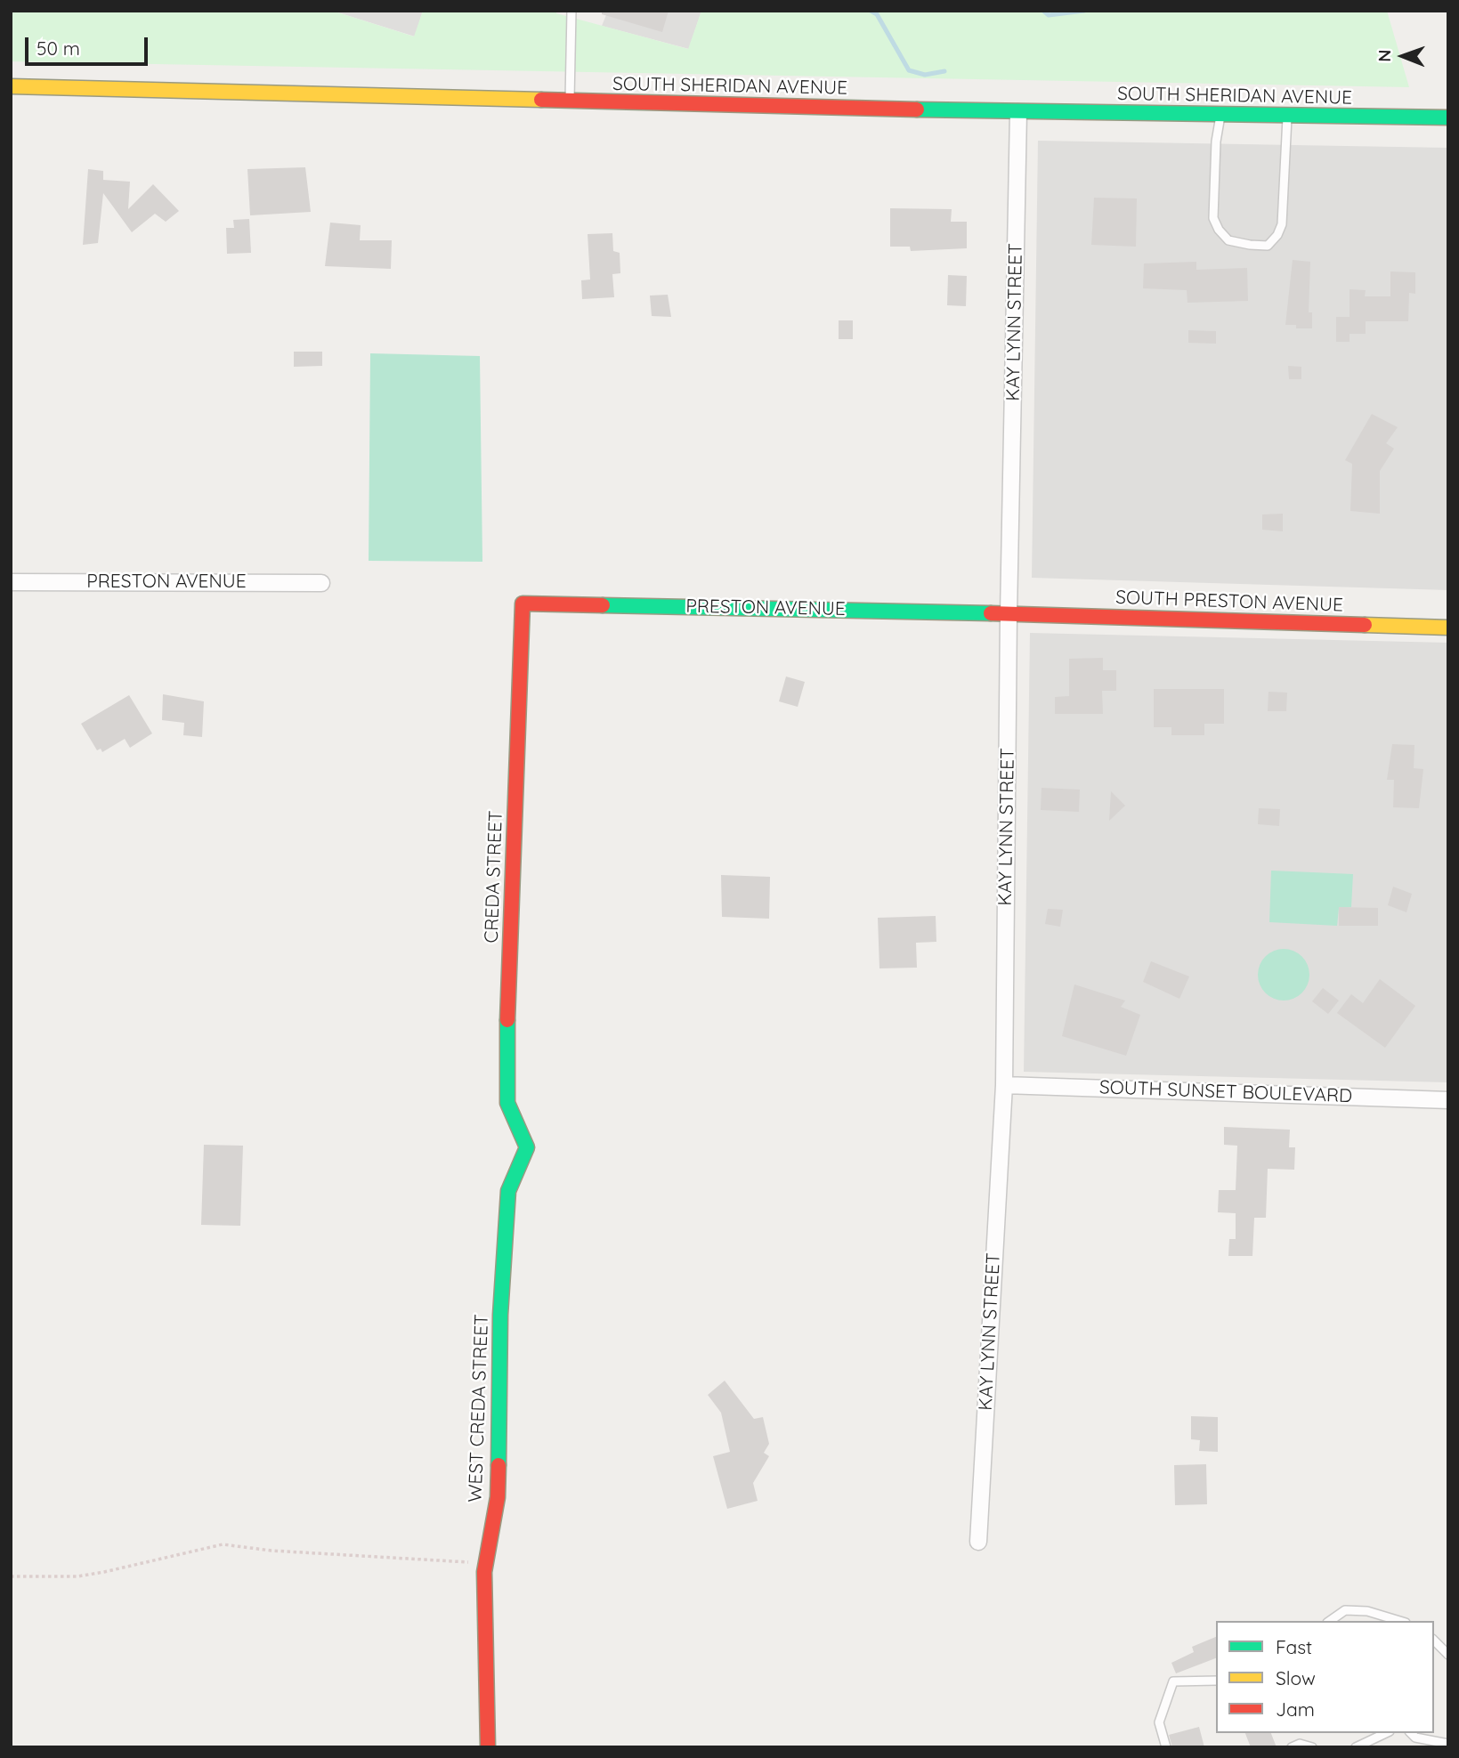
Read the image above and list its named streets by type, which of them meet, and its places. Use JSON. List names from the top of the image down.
{
  "streets": {
    "street": [
      "SOUTH SHERIDAN AVENUE",
      "KAY LYNN STREET",
      "PRESTON AVENUE",
      "SOUTH PRESTON AVENUE",
      "CREDA STREET",
      "SOUTH SUNSET BOULEVARD",
      "WEST CREDA STREET"
    ]
  },
  "crossings": [
    ["SOUTH SHERIDAN AVENUE", "KAY LYNN STREET"],
    ["KAY LYNN STREET", "PRESTON AVENUE"],
    ["KAY LYNN STREET", "SOUTH PRESTON AVENUE"],
    ["KAY LYNN STREET", "SOUTH SUNSET BOULEVARD"],
    ["PRESTON AVENUE", "SOUTH PRESTON AVENUE"],
    ["PRESTON AVENUE", "CREDA STREET"],
    ["CREDA STREET", "WEST CREDA STREET"]
  ],
  "legend": ["Fast", "Slow", "Jam"],
  "scale_bar": "50 m",
  "north": "left"
}
